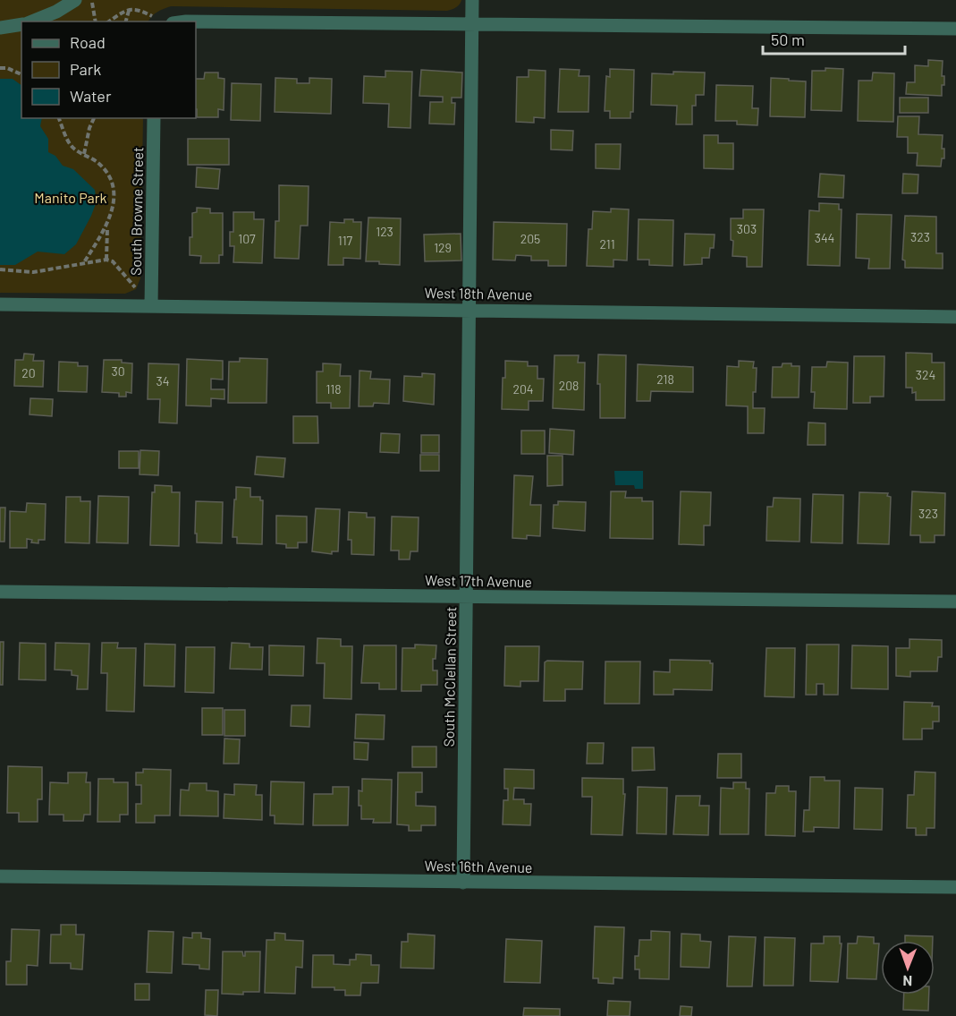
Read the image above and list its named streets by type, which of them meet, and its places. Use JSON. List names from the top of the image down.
{
  "streets": {
    "street": [
      "South Browne Street",
      "West 18th Avenue",
      "West 17th Avenue",
      "South McClellan Street",
      "West 16th Avenue"
    ]
  },
  "crossings": [
    ["South Browne Street", "West 18th Avenue"],
    ["West 18th Avenue", "South McClellan Street"],
    ["West 17th Avenue", "South McClellan Street"],
    ["South McClellan Street", "West 16th Avenue"]
  ],
  "parks": ["Manito Park"],
  "house_numbers": [
    "303",
    "123",
    "323",
    "344",
    "107",
    "205",
    "117",
    "211",
    "129",
    "30",
    "20",
    "324",
    "218",
    "34",
    "208",
    "118",
    "204",
    "323"
  ],
  "legend": ["Road", "Park", "Water"],
  "scale_bar": "50 m",
  "north": "bottom"
}
